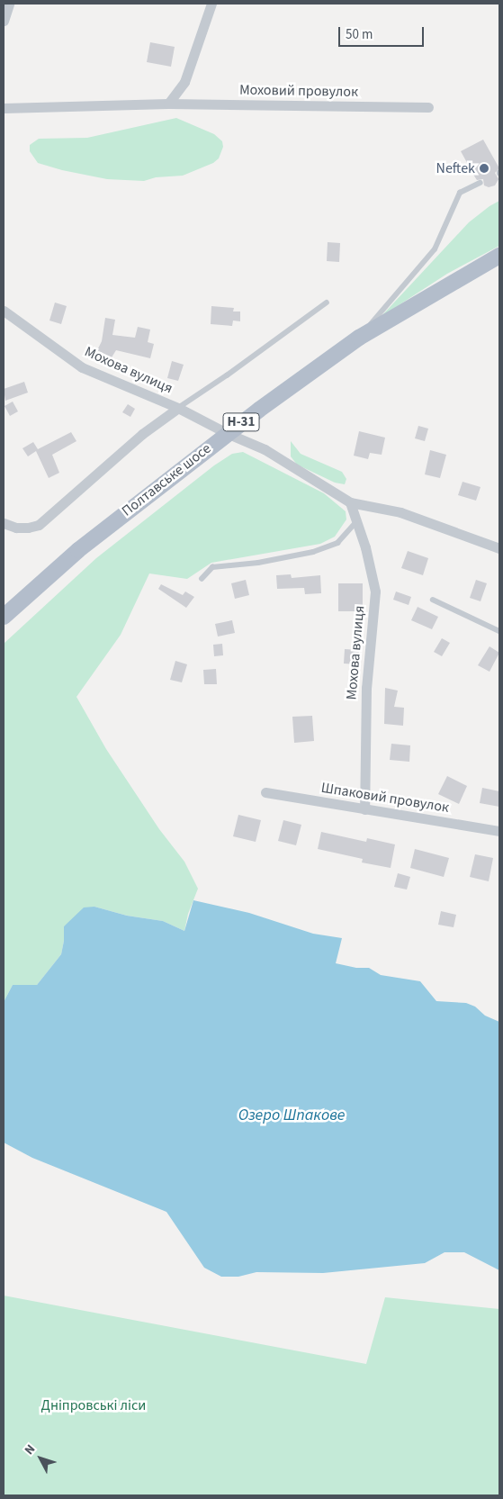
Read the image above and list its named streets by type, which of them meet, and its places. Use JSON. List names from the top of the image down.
{
  "streets": {
    "main road": ["Н-31", "Полтавське шосе"],
    "street": ["Моховий провулок", "Мохова вулиця", "Шпаковий провулок"]
  },
  "crossings": [
    ["Мохова вулиця", "Полтавське шосе"],
    ["Мохова вулиця", "Шпаковий провулок"]
  ],
  "water": ["Озеро Шпакове"],
  "parks": ["Дніпровські ліси"],
  "places": ["Neftek"],
  "scale_bar": "50 m",
  "north": "top left"
}
